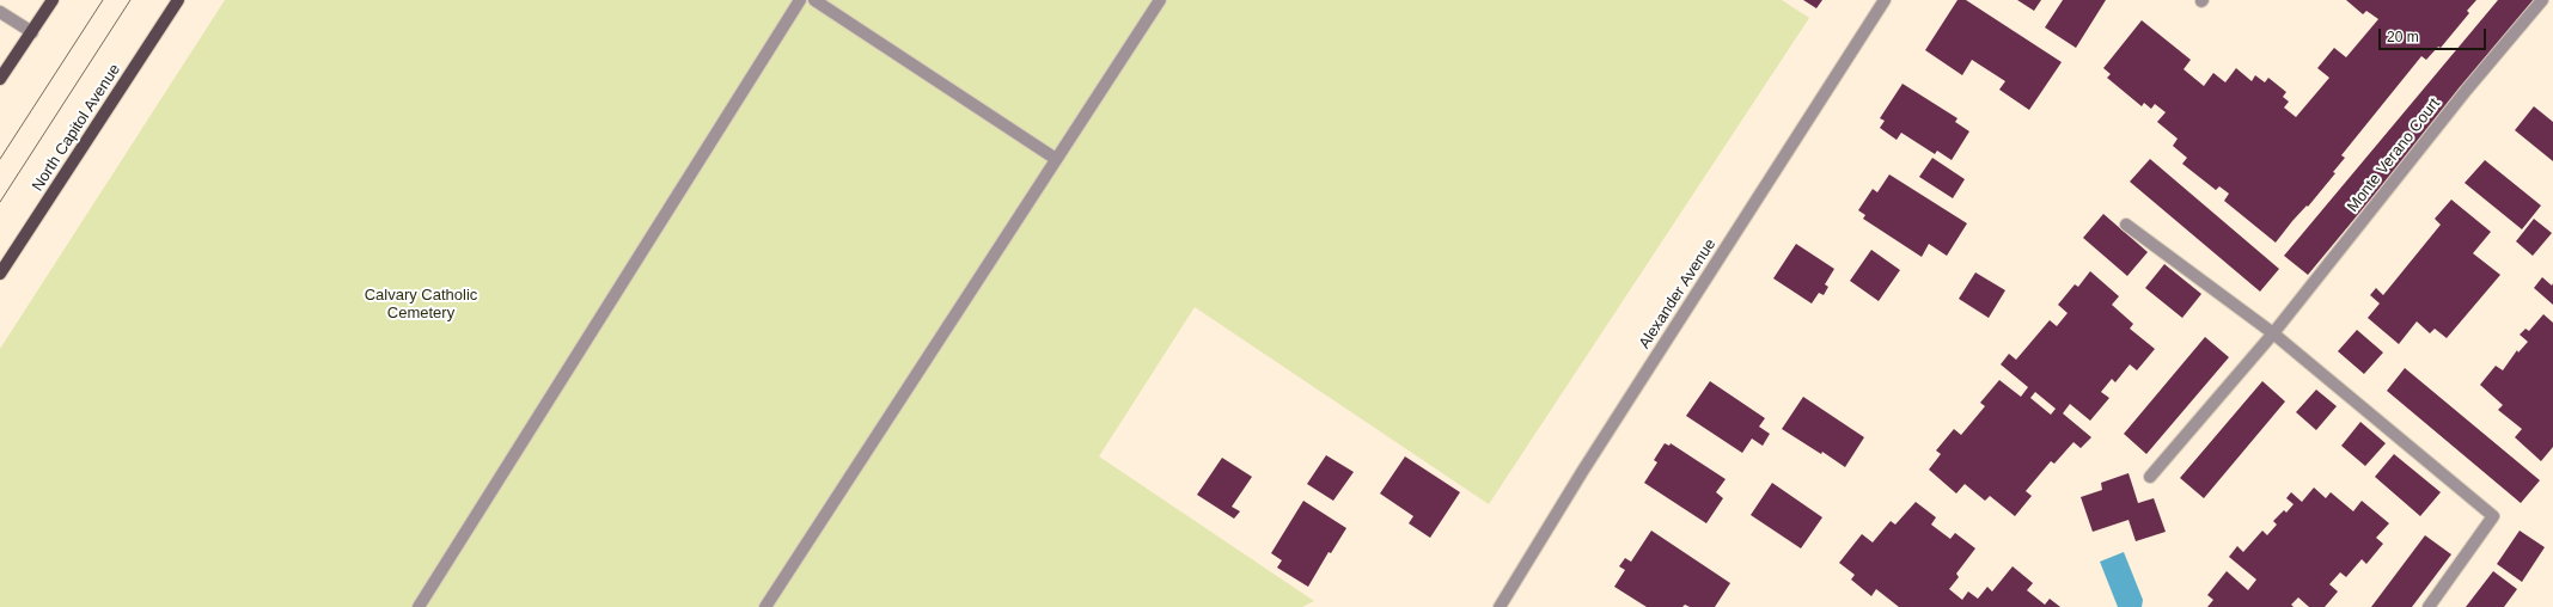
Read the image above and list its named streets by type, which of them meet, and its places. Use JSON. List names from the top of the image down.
{
  "streets": {
    "main road": ["North Capitol Avenue"],
    "street": ["Monte Verano Court", "Alexander Avenue"]
  },
  "parks": ["Calvary Catholic Cemetery"],
  "scale_bar": "20 m"
}
